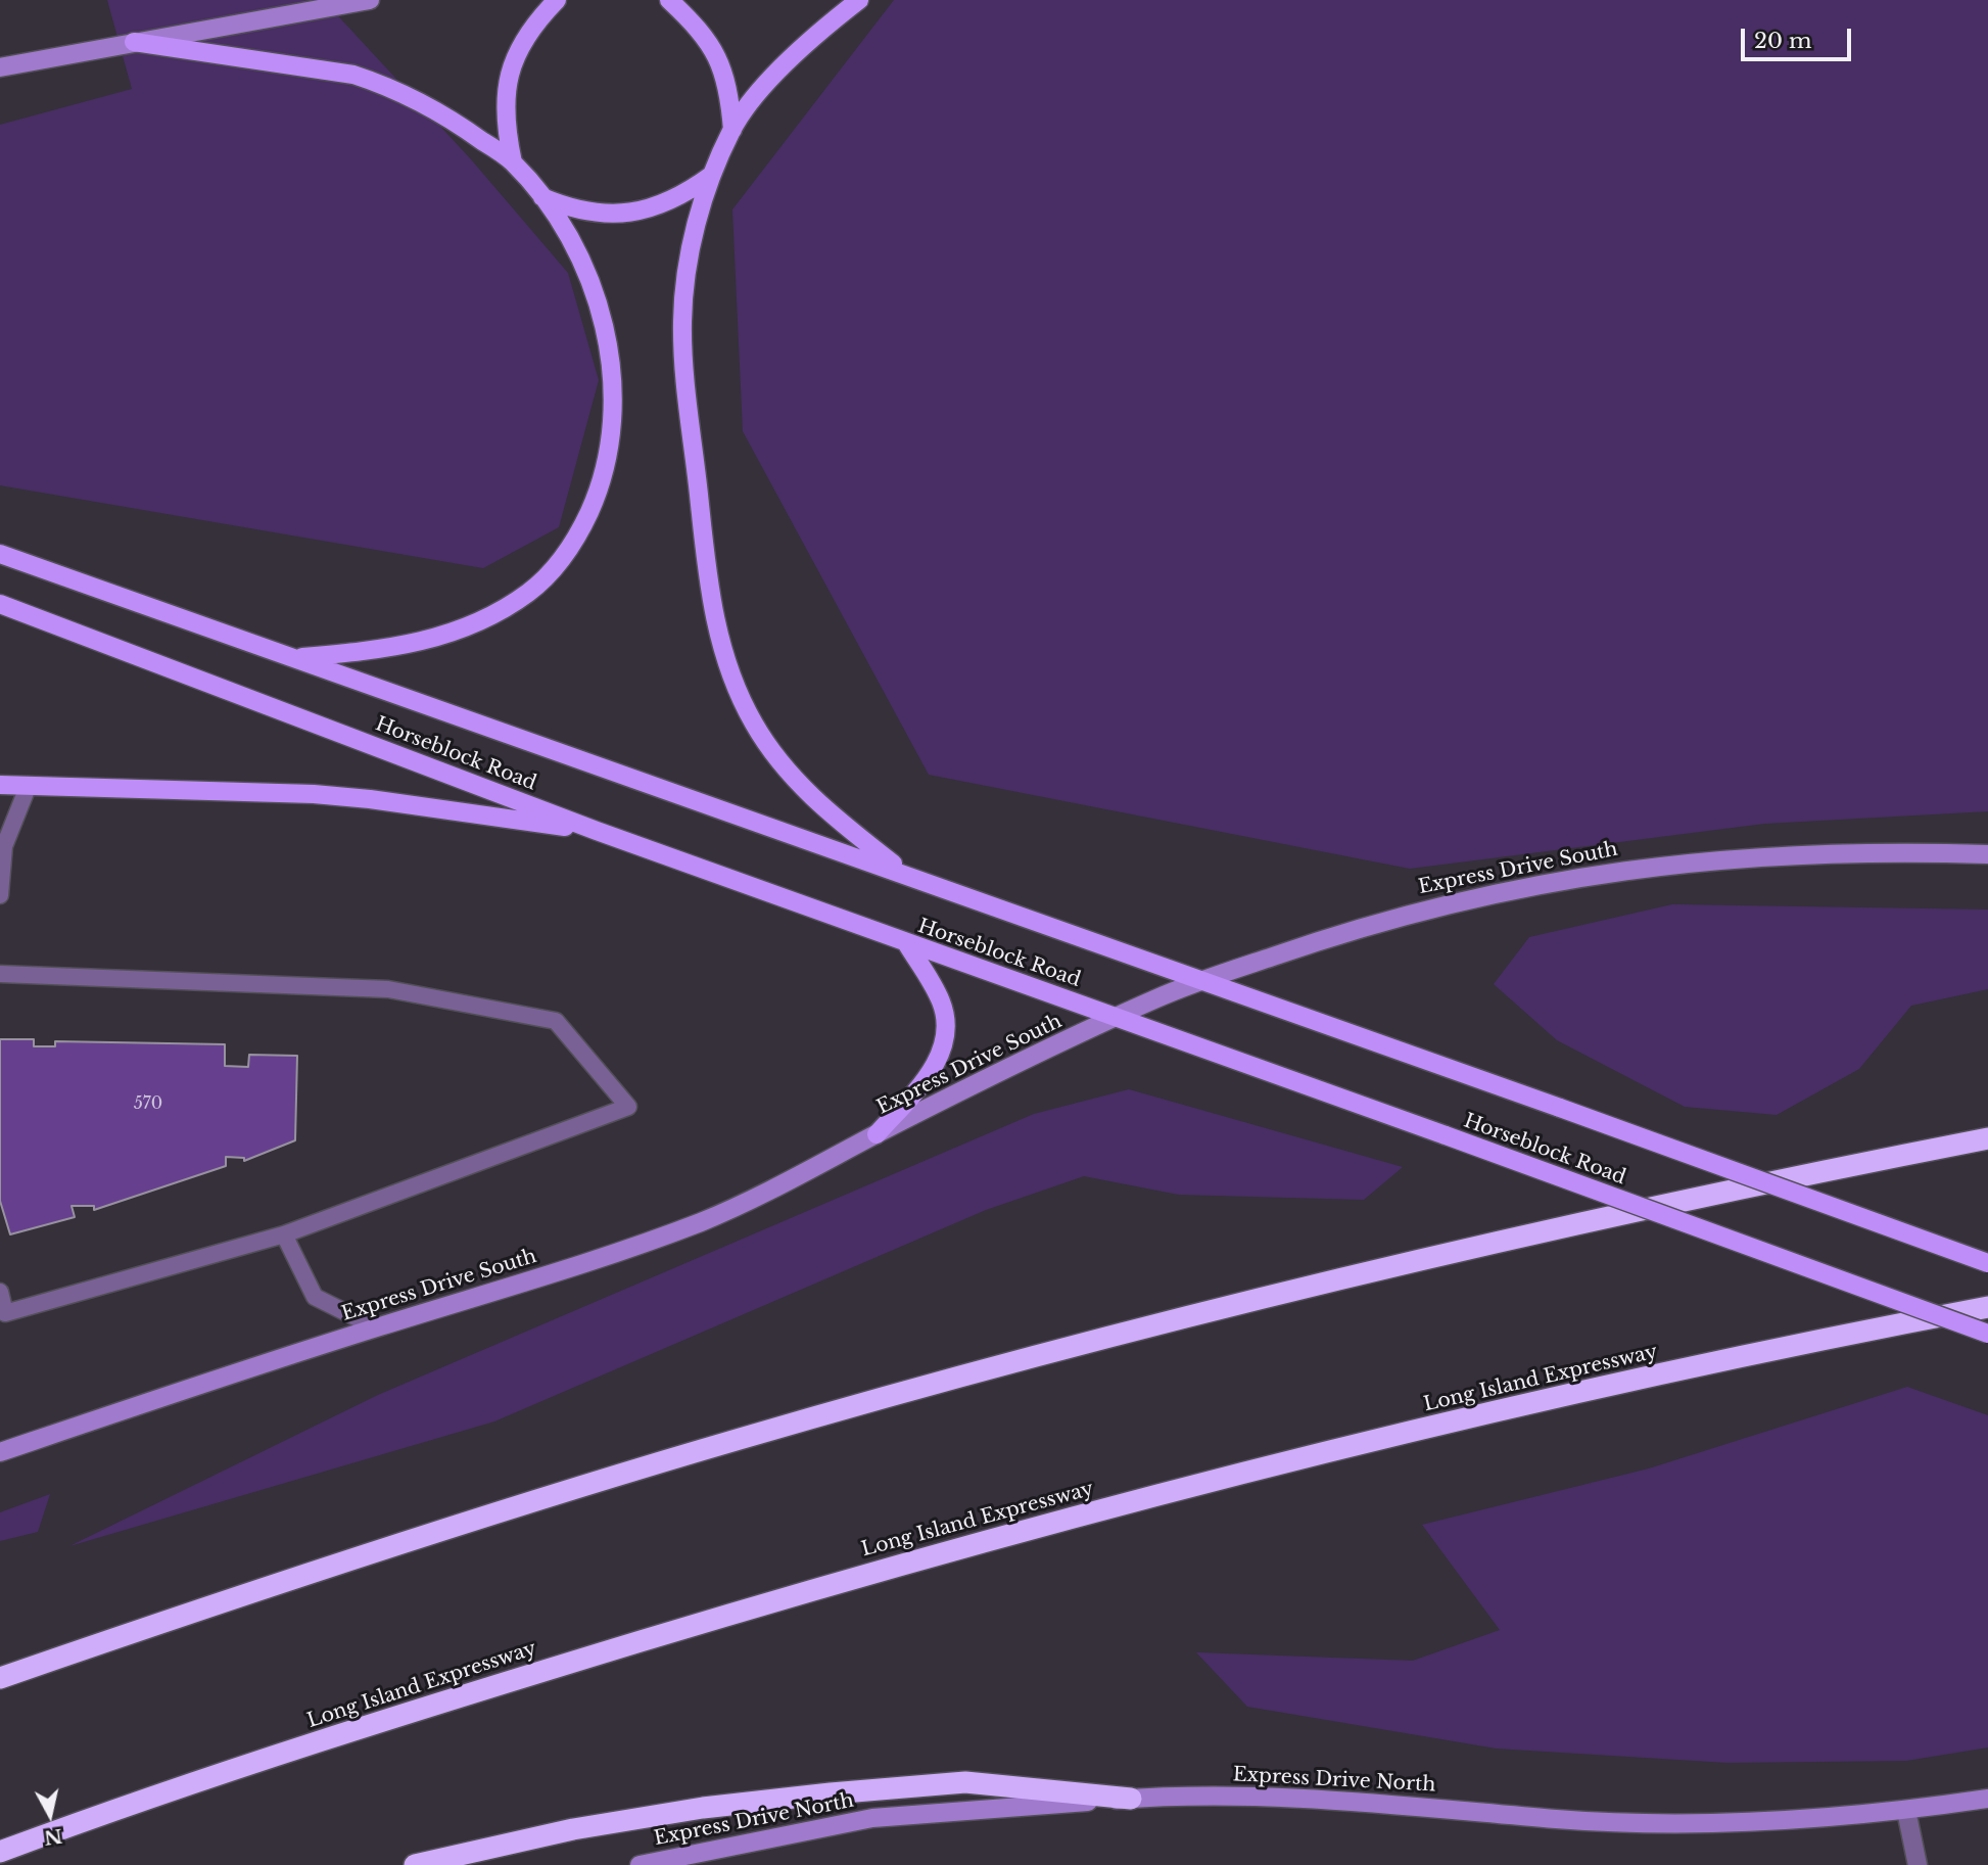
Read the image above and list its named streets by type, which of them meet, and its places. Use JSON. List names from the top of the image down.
{
  "streets": {
    "highway": ["Long Island Expressway"],
    "main road": ["Horseblock Road", "Express Drive South", "Express Drive North"]
  },
  "crossings": [
    ["Horseblock Road", "Express Drive South"]
  ],
  "house_numbers": ["570"],
  "scale_bar": "20 m",
  "north": "bottom"
}
